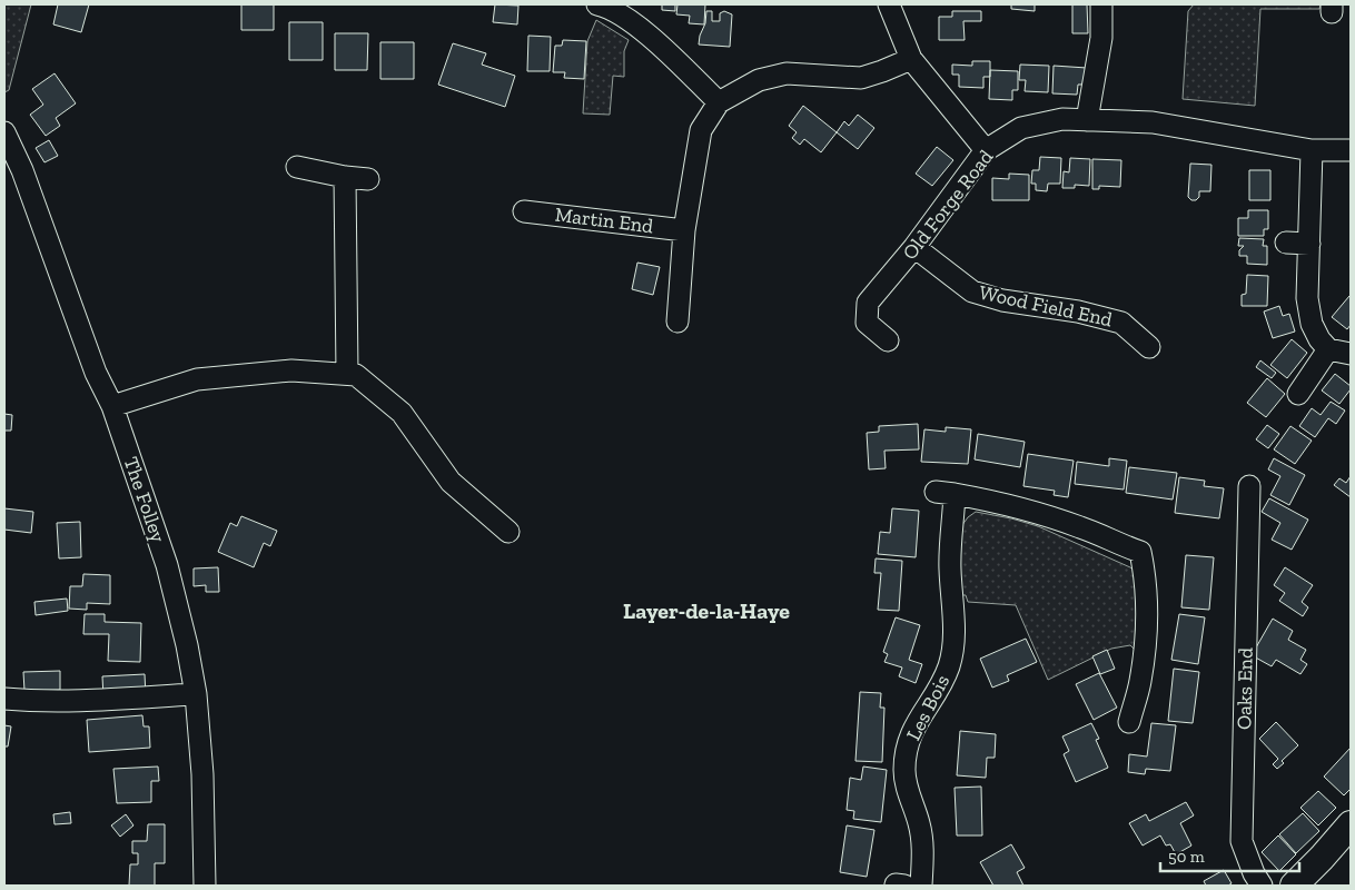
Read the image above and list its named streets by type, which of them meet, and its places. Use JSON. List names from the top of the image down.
{
  "streets": {
    "street": [
      "Old Forge Road",
      "Martin End",
      "Wood Field End",
      "The Folley",
      "Oaks End",
      "Les Bois"
    ]
  },
  "crossings": [
    ["Old Forge Road", "Wood Field End"]
  ],
  "districts": ["Layer-de-la-Haye"],
  "scale_bar": "50 m"
}
